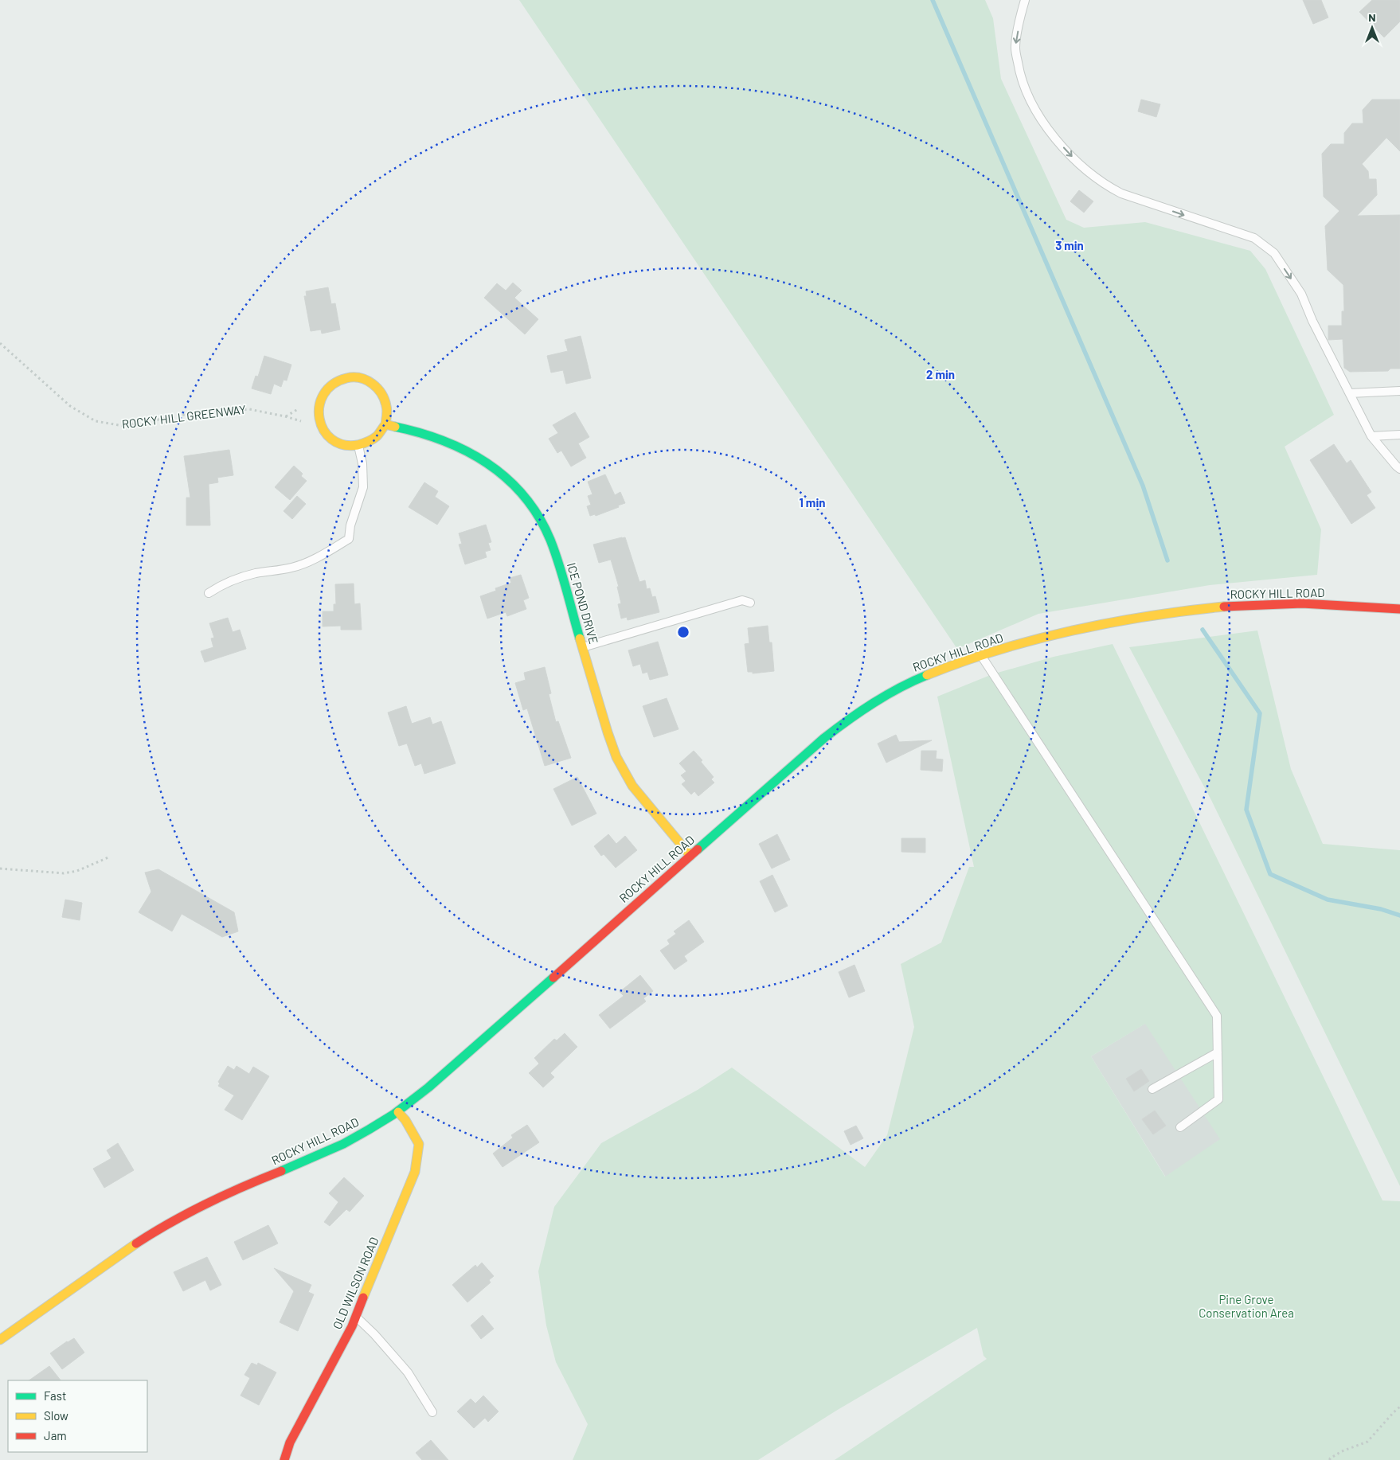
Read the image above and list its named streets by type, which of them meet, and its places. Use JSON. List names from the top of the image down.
{
  "streets": {
    "main road": ["ROCKY HILL ROAD", "ICE POND DRIVE", "OLD WILSON ROAD"],
    "path": ["ROCKY HILL GREENWAY"]
  },
  "crossings": [
    ["ROCKY HILL GREENWAY", "ICE POND DRIVE"],
    ["ROCKY HILL ROAD", "ICE POND DRIVE"],
    ["ROCKY HILL ROAD", "OLD WILSON ROAD"]
  ],
  "parks": ["Pine Grove Conservation Area"],
  "legend": ["Fast", "Slow", "Jam"],
  "north": "top",
  "rings": ["3 min", "2 min", "1 min"]
}
